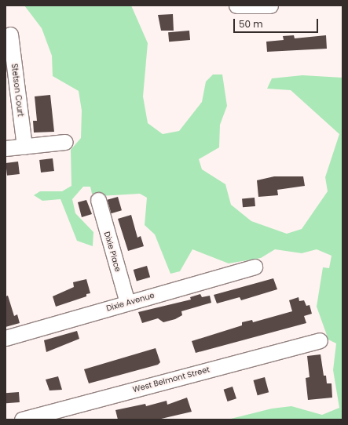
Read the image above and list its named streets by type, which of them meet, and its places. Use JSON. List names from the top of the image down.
{
  "streets": {
    "street": [
      "Stetson Court",
      "Dixie Place",
      "Dixie Avenue",
      "West Belmont Street"
    ]
  },
  "crossings": [
    ["Dixie Place", "Dixie Avenue"]
  ],
  "scale_bar": "50 m"
}
